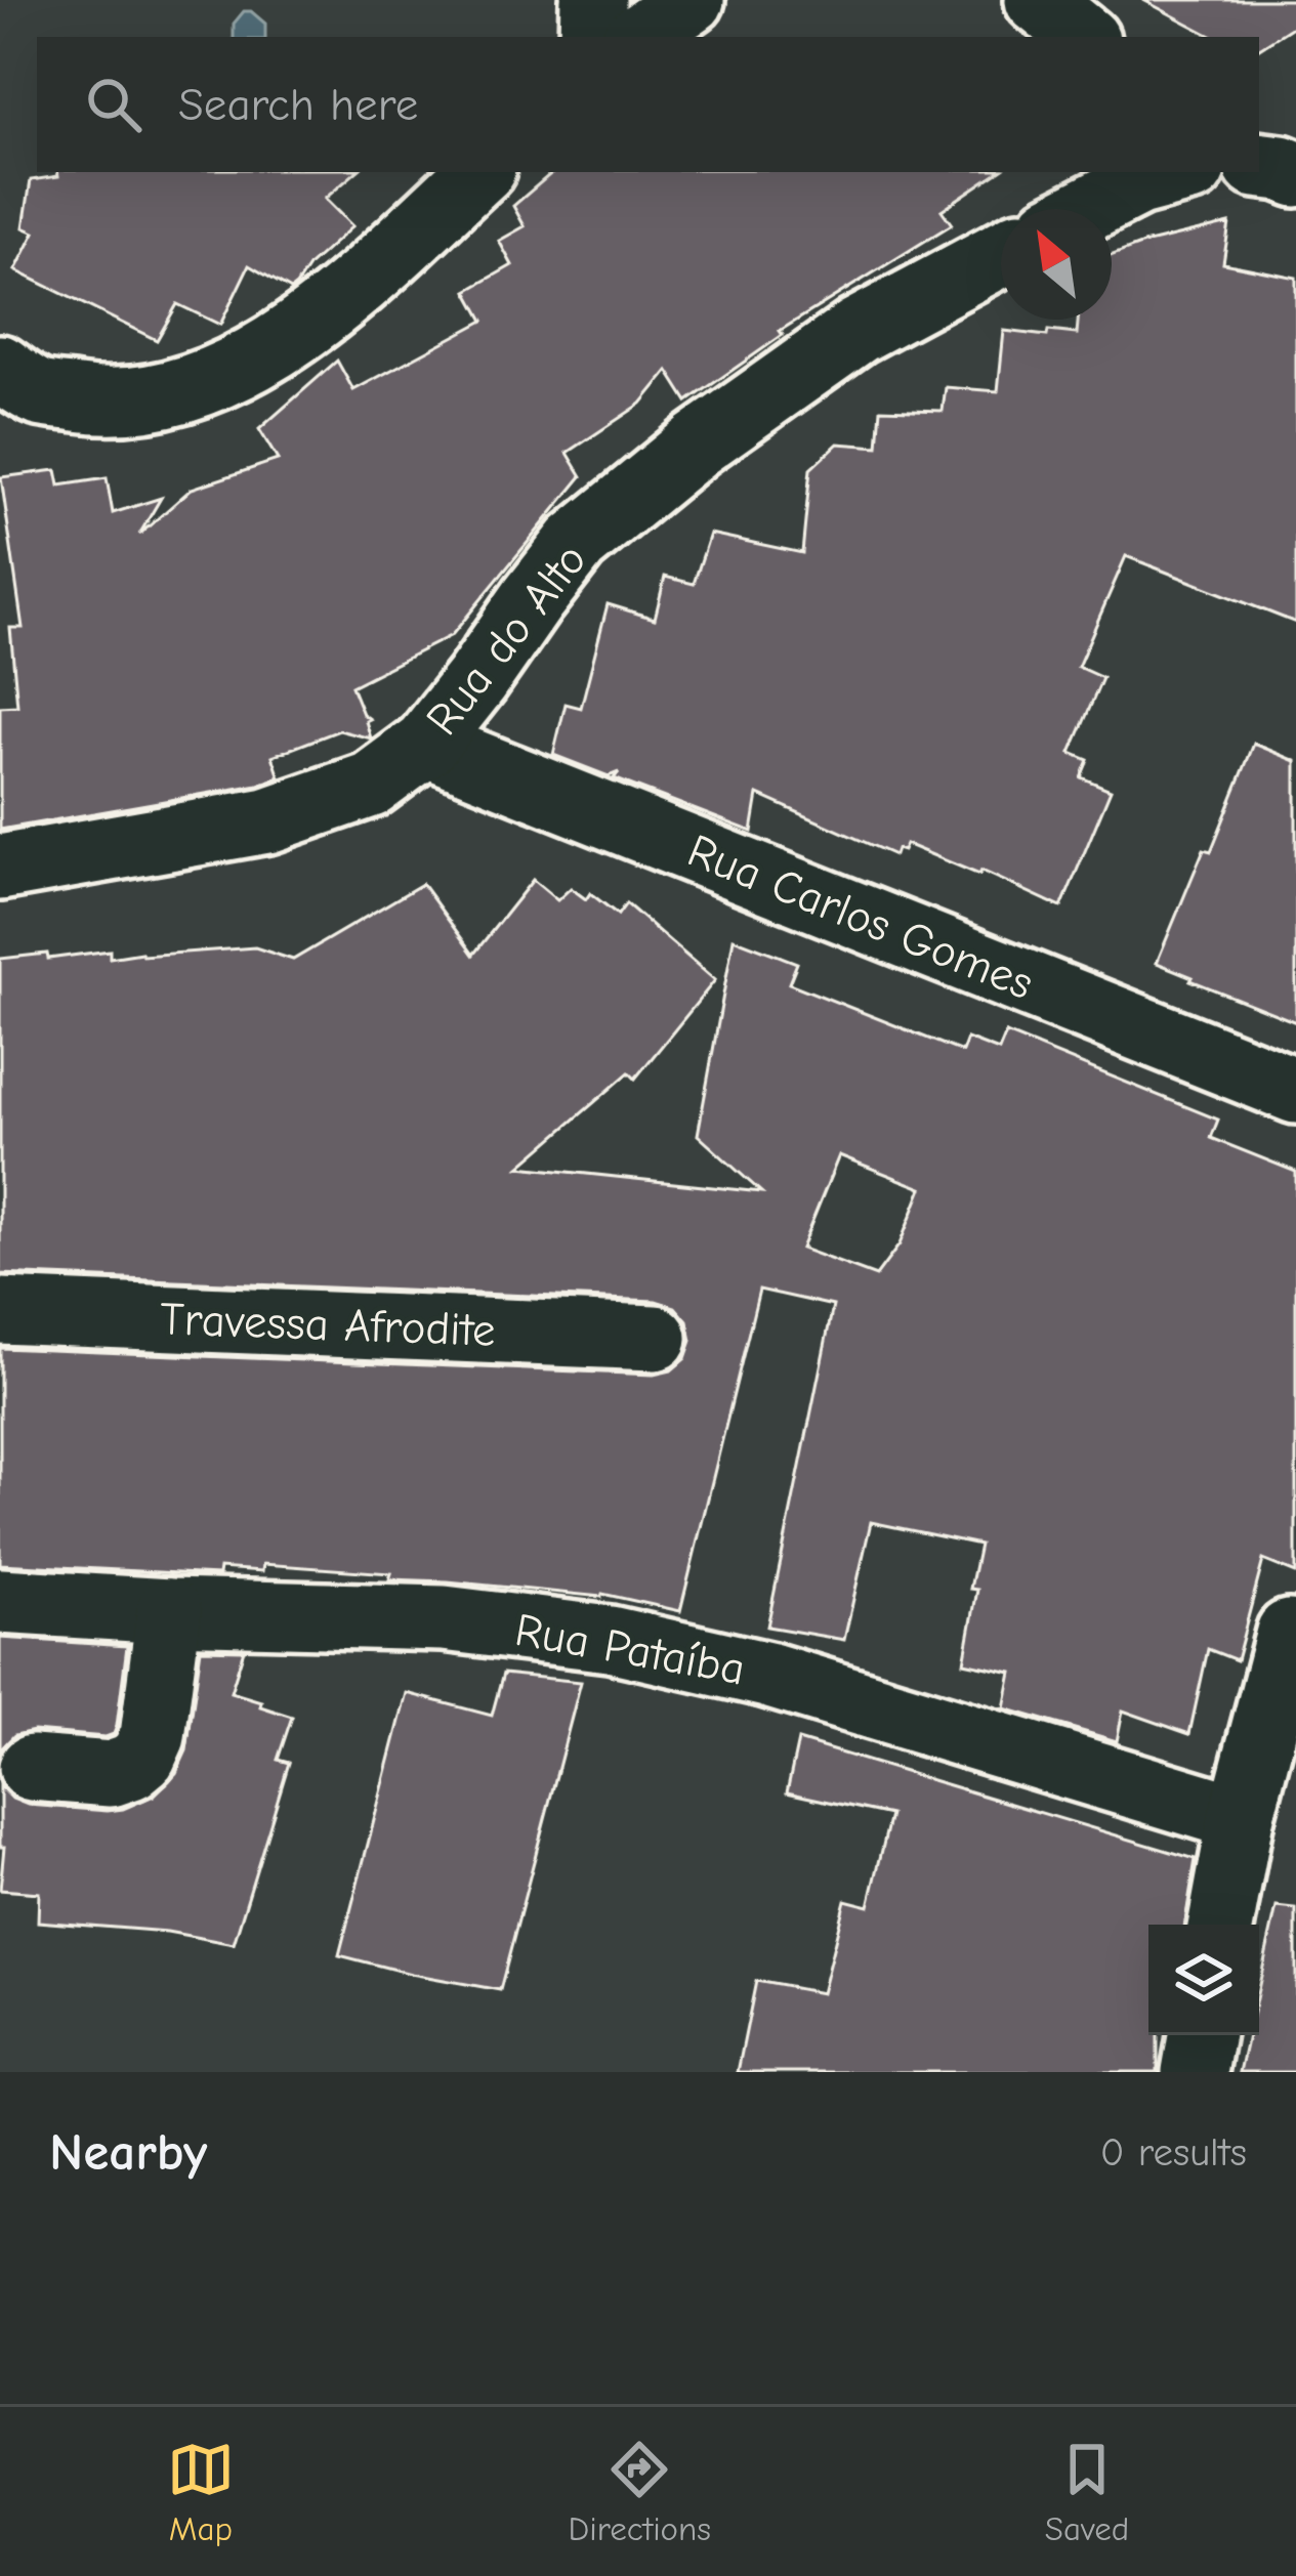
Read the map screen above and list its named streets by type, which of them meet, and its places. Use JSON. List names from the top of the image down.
{
  "streets": {
    "street": [
      "Rua do Alto",
      "Rua Carlos Gomes",
      "Travessa Afrodite",
      "Rua Pataíba"
    ]
  },
  "crossings": [
    ["Rua do Alto", "Rua Carlos Gomes"]
  ],
  "north": "top left",
  "page": {
    "search": "Search here",
    "heading": ["Nearby", "0 results"],
    "nav": ["Map", "Directions", "Saved"]
  }
}
